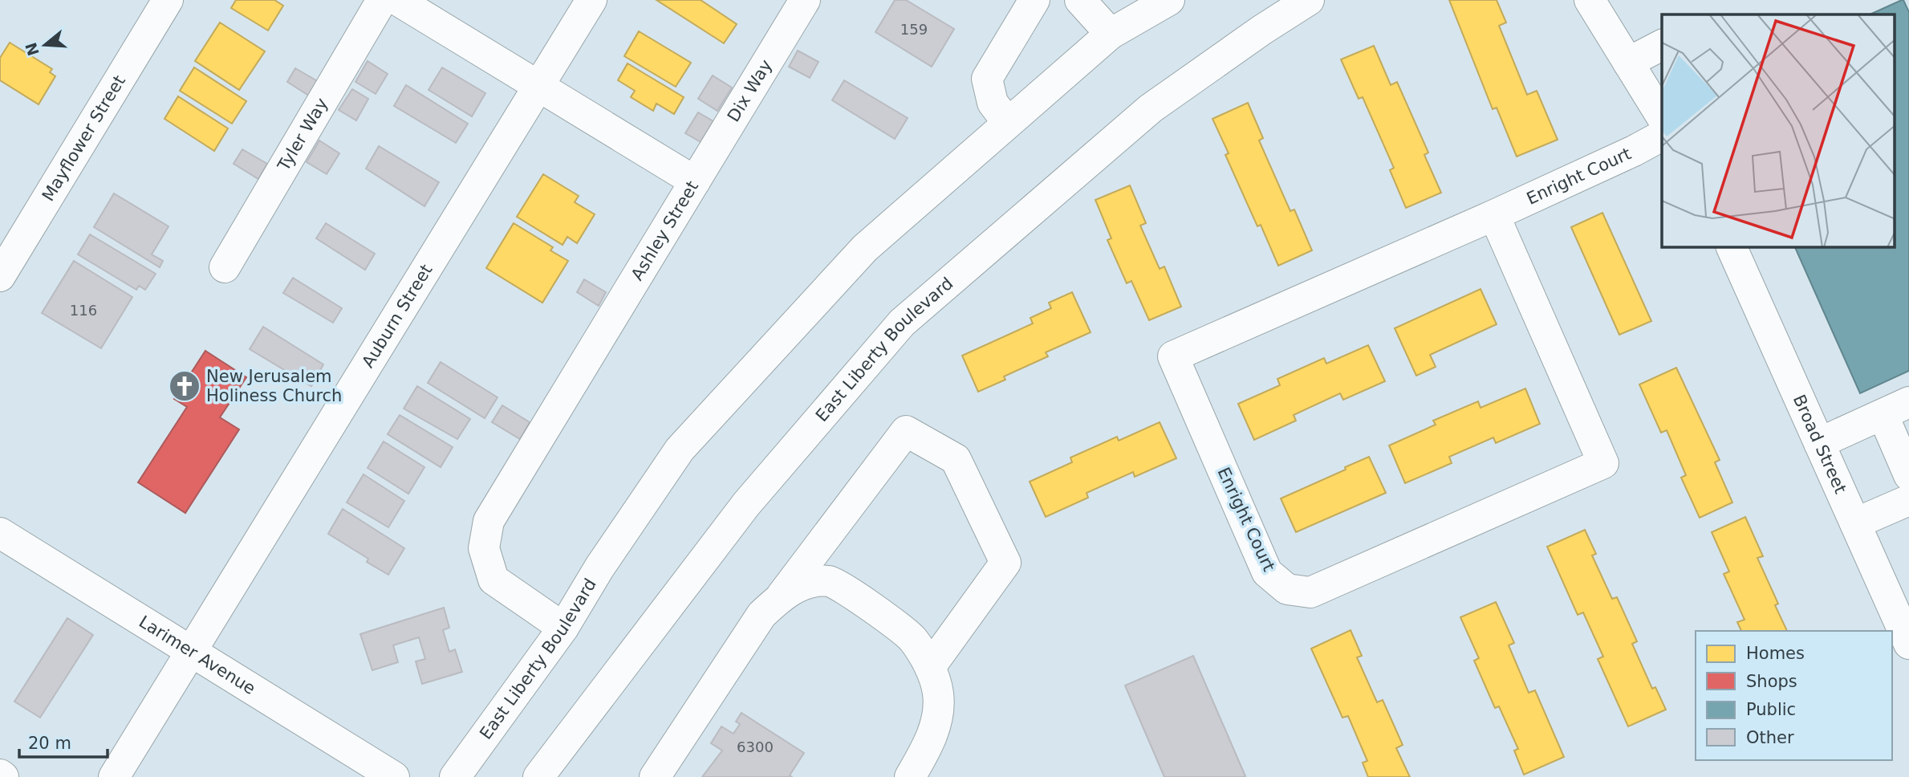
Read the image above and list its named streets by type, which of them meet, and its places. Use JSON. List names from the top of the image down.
{
  "streets": {
    "street": [
      "Dix Way",
      "Tyler Way",
      "Mayflower Street",
      "Enright Court",
      "Ashley Street",
      "Auburn Street",
      "East Liberty Boulevard",
      "Broad Street",
      "Larimer Avenue"
    ]
  },
  "crossings": [
    ["Dix Way", "Ashley Street"],
    ["Ashley Street", "Auburn Street"],
    ["Ashley Street", "East Liberty Boulevard"],
    ["Auburn Street", "Larimer Avenue"]
  ],
  "places": {
    "church": ["New Jerusalem Holiness Church"]
  },
  "house_numbers": ["159", "116", "6300"],
  "legend": [
    "Homes",
    "Shops",
    "Public",
    "Other"
  ],
  "scale_bar": "20 m",
  "north": "left"
}
